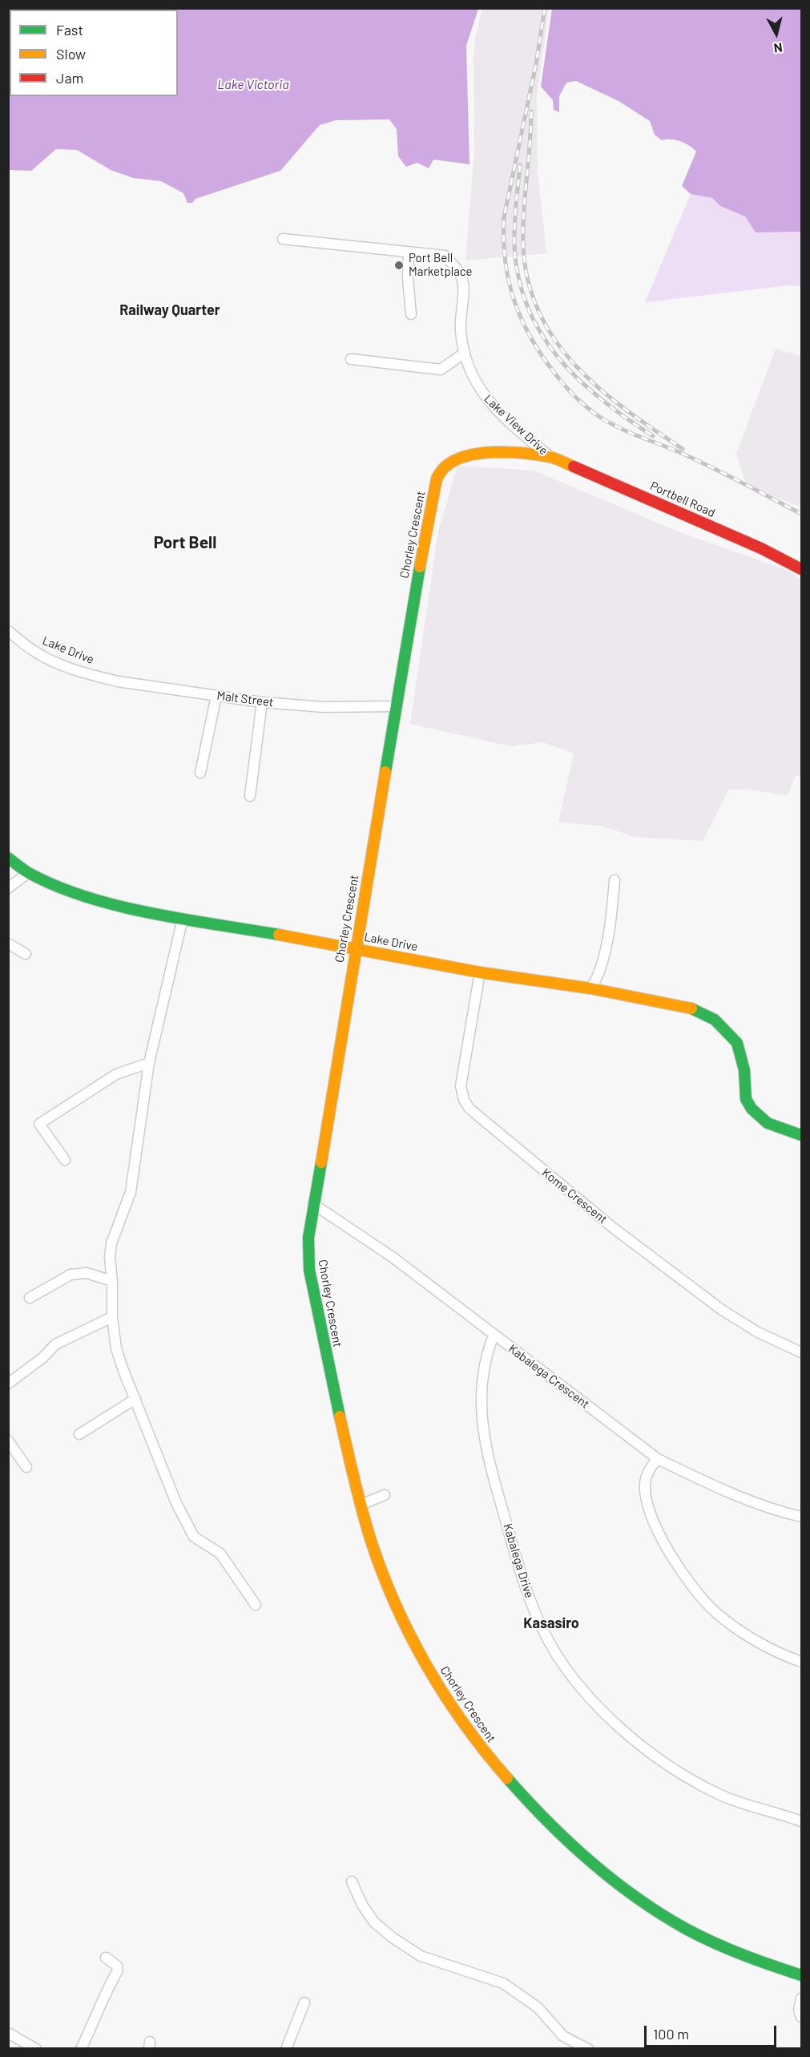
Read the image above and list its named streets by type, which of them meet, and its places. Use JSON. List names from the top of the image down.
{
  "streets": {
    "main road": ["Portbell Road", "Chorley Crescent", "Lake Drive"],
    "street": [
      "Lake View Drive",
      "Malt Street",
      "Kome Crescent",
      "Kabalega Crescent",
      "Kabalega Drive"
    ]
  },
  "crossings": [
    ["Lake View Drive", "Portbell Road"],
    ["Lake View Drive", "Chorley Crescent"],
    ["Portbell Road", "Chorley Crescent"],
    ["Chorley Crescent", "Lake Drive"],
    ["Chorley Crescent", "Malt Street"],
    ["Chorley Crescent", "Kabalega Crescent"],
    ["Lake Drive", "Malt Street"],
    ["Lake Drive", "Kome Crescent"],
    ["Kabalega Crescent", "Kabalega Drive"]
  ],
  "districts": ["Railway Quarter", "Port Bell", "Kasasiro"],
  "water": ["Lake Victoria"],
  "places": ["Port Bell Marketplace"],
  "legend": ["Fast", "Slow", "Jam"],
  "scale_bar": "100 m",
  "north": "bottom"
}
